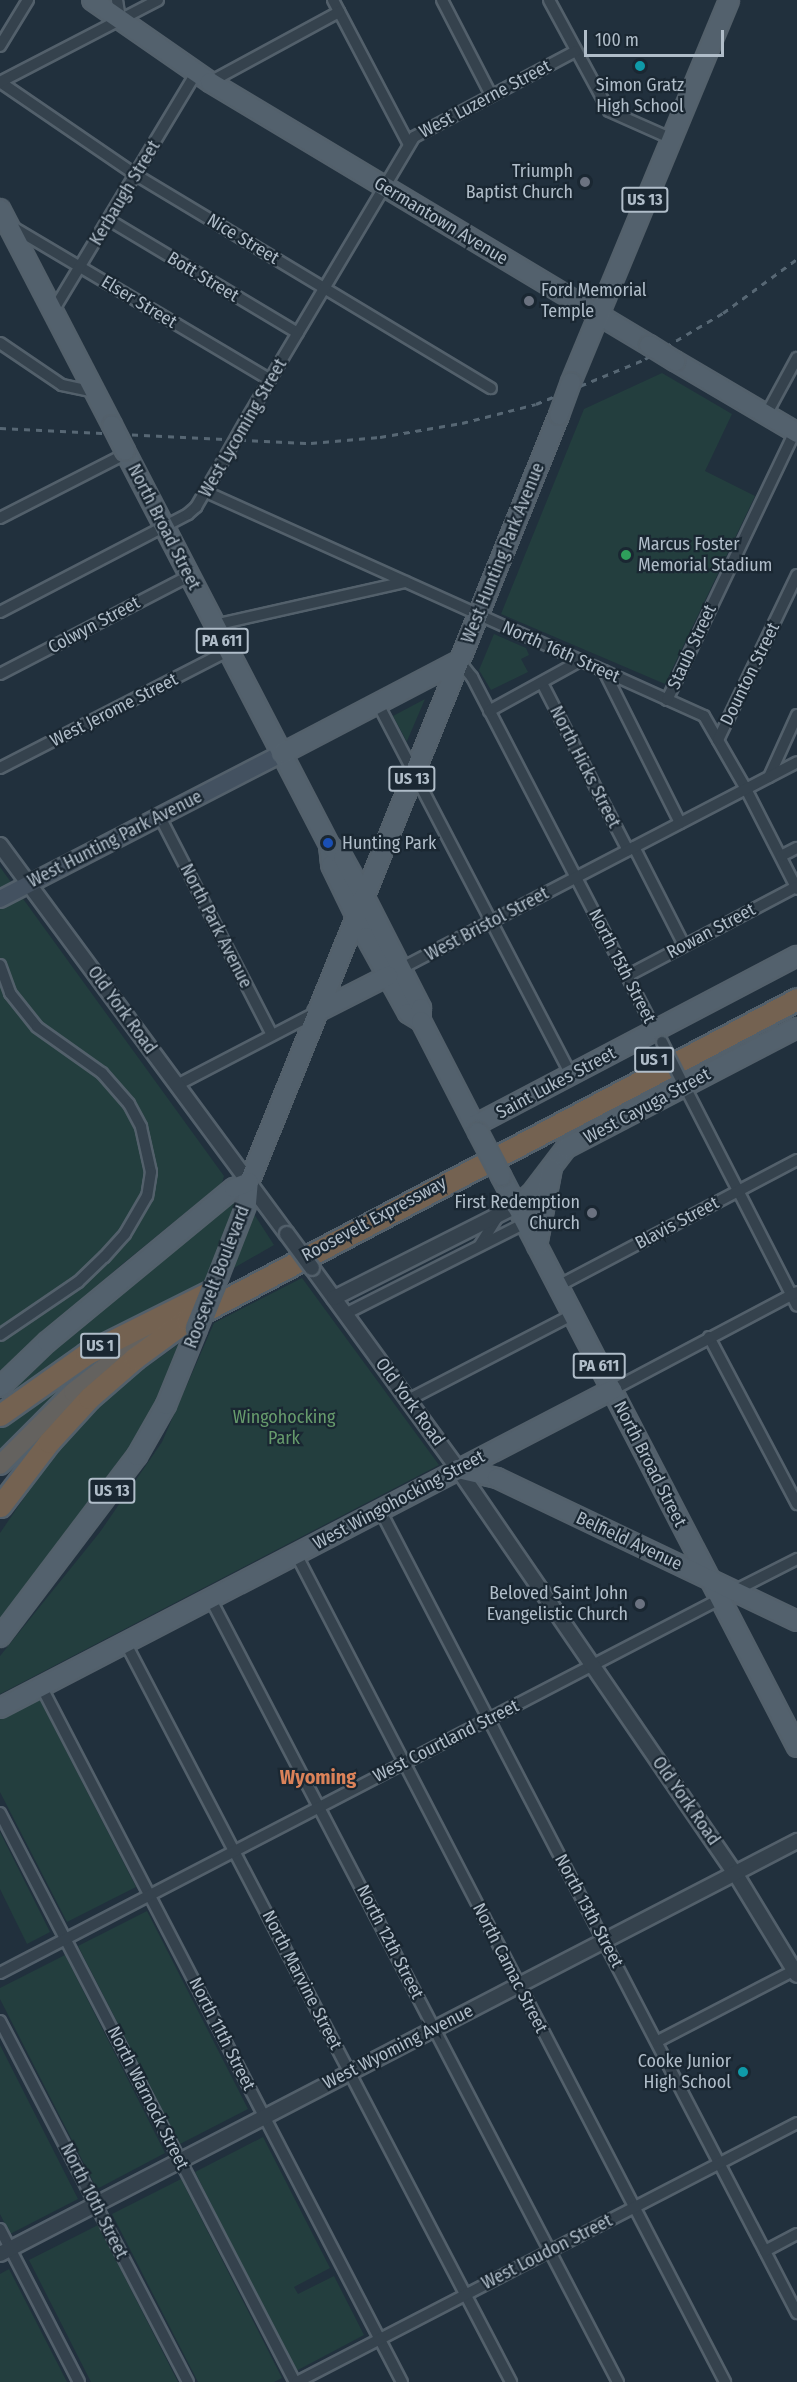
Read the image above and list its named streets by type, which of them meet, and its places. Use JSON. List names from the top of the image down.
{
  "streets": {
    "highway": ["US 1", "Roosevelt Expressway"],
    "main road": [
      "US 13",
      "Germantown Avenue",
      "North Broad Street",
      "West Hunting Park Avenue",
      "PA 611",
      "West Bristol Street",
      "Saint Lukes Street",
      "West Cayuga Street",
      "Roosevelt Boulevard",
      "West Wingohocking Street",
      "Belfield Avenue"
    ],
    "street": [
      "West Luzerne Street",
      "Kerbaugh Street",
      "Nice Street",
      "Bott Street",
      "Elser Street",
      "West Lycoming Street",
      "Colwyn Street",
      "Staub Street",
      "North 16th Street",
      "Dounton Street",
      "West Jerome Street",
      "North Hicks Street",
      "North Park Avenue",
      "Rowan Street",
      "North 15th Street",
      "Old York Road",
      "Blavis Street",
      "West Courtland Street",
      "North 13th Street",
      "North 12th Street",
      "North Camac Street",
      "North Marvine Street",
      "North 11th Street",
      "West Wyoming Avenue",
      "North Warnock Street",
      "North 10th Street",
      "West Loudon Street"
    ]
  },
  "crossings": [
    ["West Luzerne Street", "Germantown Avenue"],
    ["West Luzerne Street", "West Lycoming Street"],
    ["Kerbaugh Street", "Germantown Avenue"],
    ["Kerbaugh Street", "Nice Street"],
    ["Kerbaugh Street", "Bott Street"],
    ["Kerbaugh Street", "Elser Street"],
    ["Kerbaugh Street", "North Broad Street"],
    ["US 13", "North Broad Street"],
    ["US 13", "West Hunting Park Avenue"],
    ["US 13", "West Bristol Street"],
    ["US 13", "North 15th Street"],
    ["US 13", "Old York Road"],
    ["US 13", "Roosevelt Boulevard"],
    ["Germantown Avenue", "West Lycoming Street"],
    ["Germantown Avenue", "West Hunting Park Avenue"],
    ["Germantown Avenue", "Staub Street"],
    ["Nice Street", "West Lycoming Street"],
    ["Bott Street", "West Lycoming Street"],
    ["Elser Street", "West Lycoming Street"],
    ["Elser Street", "North Broad Street"],
    ["West Lycoming Street", "North Broad Street"],
    ["West Lycoming Street", "North 16th Street"],
    ["North Broad Street", "West Hunting Park Avenue"],
    ["North Broad Street", "Colwyn Street"],
    ["North Broad Street", "West Jerome Street"],
    ["North Broad Street", "West Bristol Street"],
    ["North Broad Street", "Saint Lukes Street"],
    ["North Broad Street", "West Cayuga Street"],
    ["North Broad Street", "Blavis Street"],
    ["North Broad Street", "West Wingohocking Street"],
    ["North Broad Street", "Belfield Avenue"],
    ["West Hunting Park Avenue", "North 16th Street"],
    ["West Hunting Park Avenue", "North Park Avenue"],
    ["West Hunting Park Avenue", "North 15th Street"],
    ["West Hunting Park Avenue", "Old York Road"],
    ["Staub Street", "North 16th Street"],
    ["North 16th Street", "Dounton Street"],
    ["North 16th Street", "West Bristol Street"],
    ["North 16th Street", "Rowan Street"],
    ["North Hicks Street", "West Bristol Street"],
    ["North Hicks Street", "Rowan Street"],
    ["West Bristol Street", "North Park Avenue"],
    ["West Bristol Street", "North 15th Street"],
    ["West Bristol Street", "Old York Road"],
    ["Rowan Street", "North 15th Street"],
    ["North 15th Street", "Saint Lukes Street"],
    ["North 15th Street", "West Cayuga Street"],
    ["North 15th Street", "Blavis Street"],
    ["North 15th Street", "West Wingohocking Street"],
    ["Old York Road", "Roosevelt Boulevard"],
    ["Old York Road", "West Wingohocking Street"],
    ["Old York Road", "Belfield Avenue"],
    ["Old York Road", "West Courtland Street"],
    ["Old York Road", "West Wyoming Avenue"],
    ["US 1", "Roosevelt Expressway"],
    ["US 1", "Roosevelt Boulevard"],
    ["Roosevelt Expressway", "Roosevelt Boulevard"],
    ["West Wingohocking Street", "Belfield Avenue"],
    ["West Wingohocking Street", "North 13th Street"],
    ["West Wingohocking Street", "North 12th Street"],
    ["West Wingohocking Street", "North Camac Street"],
    ["West Wingohocking Street", "North Marvine Street"],
    ["West Wingohocking Street", "North 11th Street"],
    ["Belfield Avenue", "West Courtland Street"],
    ["West Courtland Street", "North 13th Street"],
    ["West Courtland Street", "North 12th Street"],
    ["West Courtland Street", "North Camac Street"],
    ["West Courtland Street", "North Marvine Street"],
    ["West Courtland Street", "North 11th Street"],
    ["West Courtland Street", "North Warnock Street"],
    ["North 13th Street", "West Wyoming Avenue"],
    ["North 13th Street", "West Loudon Street"],
    ["North 12th Street", "West Wyoming Avenue"],
    ["North 12th Street", "West Loudon Street"],
    ["North Camac Street", "West Wyoming Avenue"],
    ["North Camac Street", "West Loudon Street"],
    ["North Marvine Street", "West Wyoming Avenue"],
    ["North Marvine Street", "West Loudon Street"],
    ["North 11th Street", "West Wyoming Avenue"],
    ["North 11th Street", "West Loudon Street"],
    ["West Wyoming Avenue", "North Warnock Street"],
    ["West Wyoming Avenue", "North 10th Street"],
    ["North Warnock Street", "West Loudon Street"]
  ],
  "districts": ["Wyoming"],
  "parks": ["Wingohocking Park"],
  "places": [
    "Simon Gratz High School",
    "Triumph Baptist Church",
    "Ford Memorial Temple",
    "Marcus Foster Memorial Stadium",
    "Hunting Park",
    "First Redemption Church",
    "Beloved Saint John Evangelistic Church",
    "Cooke Junior High School"
  ],
  "scale_bar": "100 m"
}
